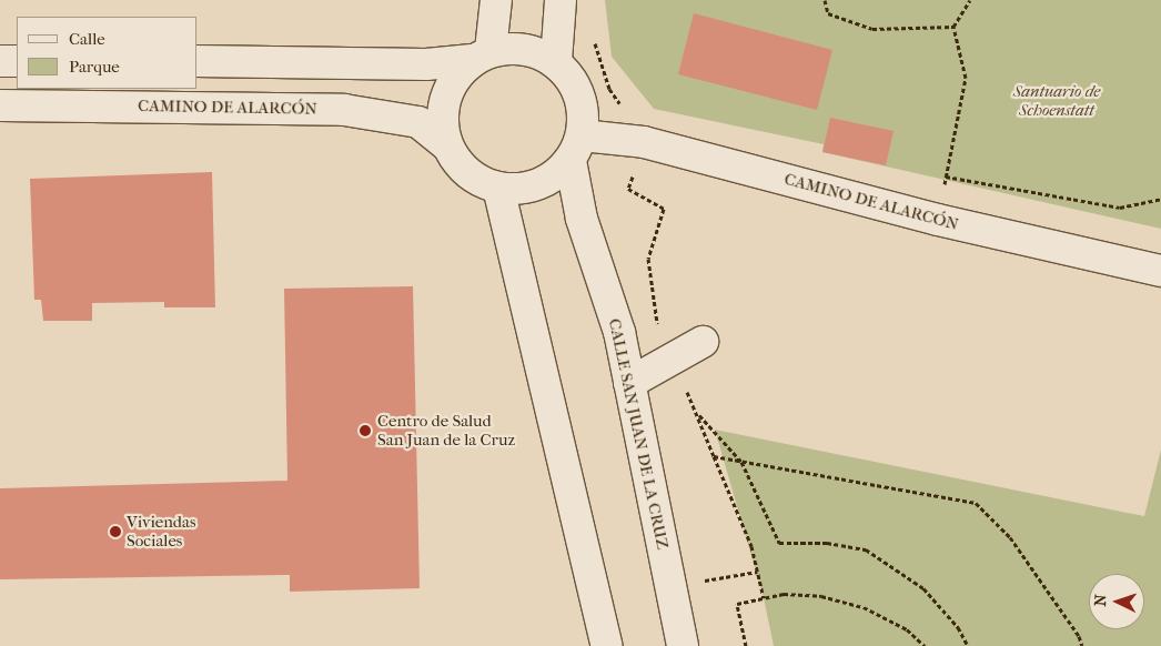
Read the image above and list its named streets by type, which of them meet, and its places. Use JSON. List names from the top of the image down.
{
  "streets": {
    "street": ["CAMINO DE ALARCÓN", "CALLE SAN JUAN DE LA CRUZ"]
  },
  "crossings": [
    ["CAMINO DE ALARCÓN", "CALLE SAN JUAN DE LA CRUZ"]
  ],
  "parks": ["Santuario de Schoenstatt"],
  "places": ["Centro de Salud San Juan de la Cruz", "Viviendas Sociales"],
  "legend": ["Calle", "Parque"],
  "north": "left"
}
